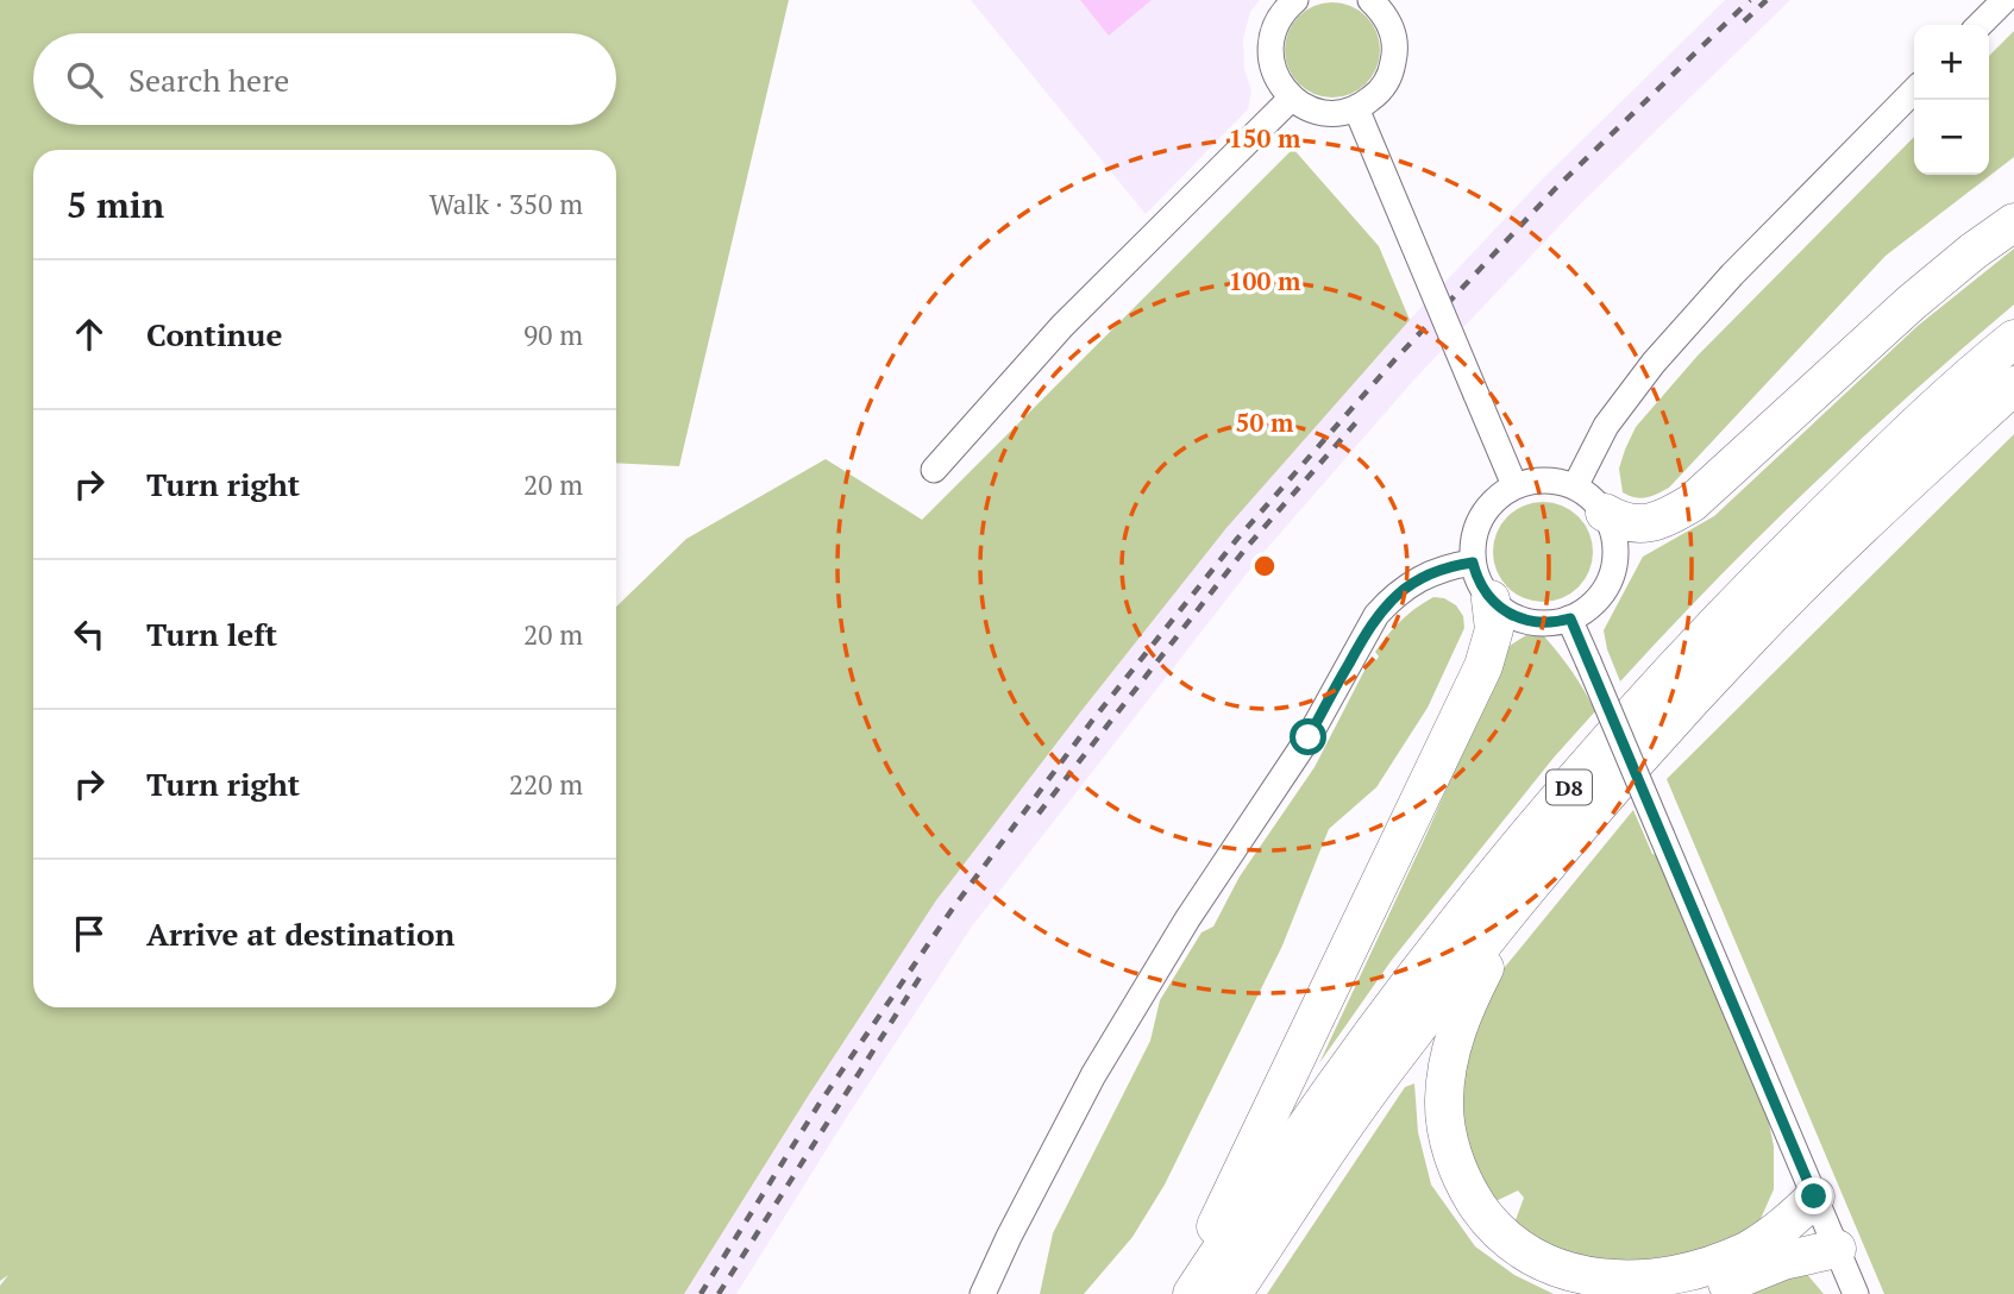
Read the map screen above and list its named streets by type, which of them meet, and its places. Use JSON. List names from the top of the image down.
{
  "streets": {
    "highway": ["D8"]
  },
  "page": {
    "map_buttons": ["+", "−"],
    "search": "Search here",
    "heading": ["5 min", "Walk · 350 m"],
    "list": [
      ["Continue", "90 m"],
      ["Turn right", "20 m"],
      ["Turn left", "20 m"],
      ["Turn right", "220 m"],
      "Arrive at destination"
    ]
  },
  "rings": ["150 m", "100 m", "50 m"]
}
